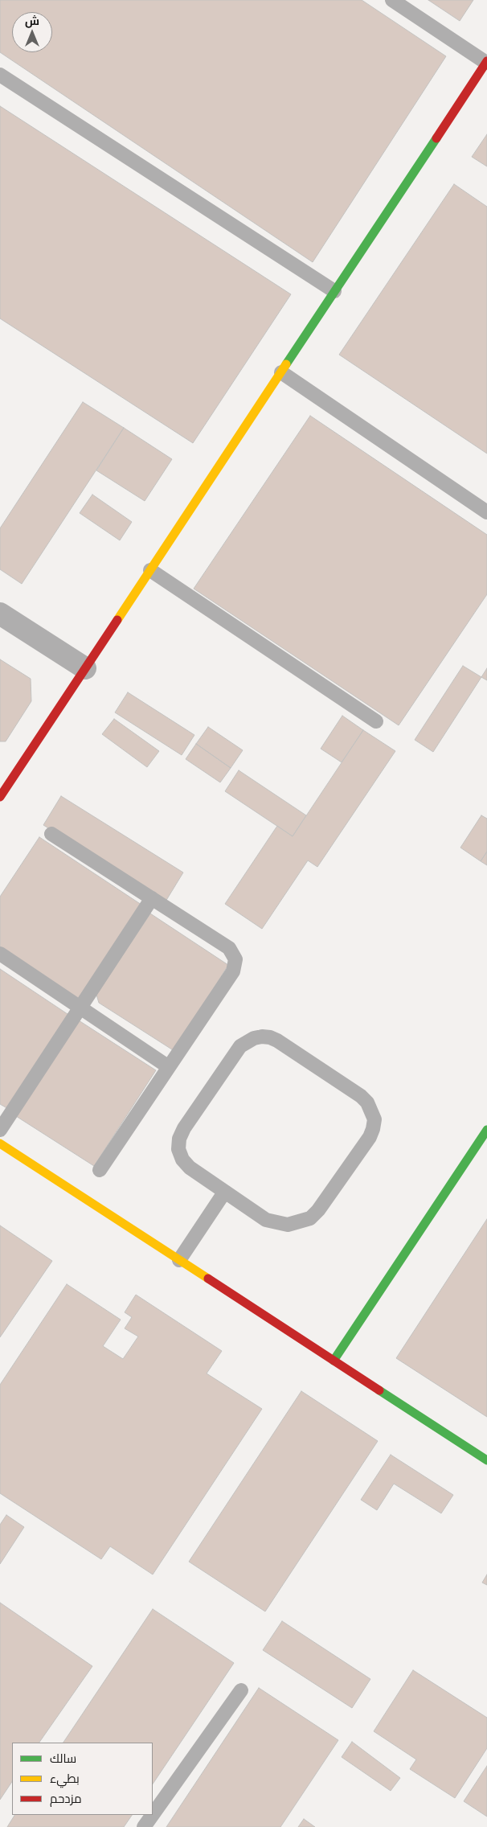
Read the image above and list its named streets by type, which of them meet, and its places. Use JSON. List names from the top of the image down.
{
  "legend": ["سالك", "بطيء", "مزدحم"],
  "north": "top"
}
